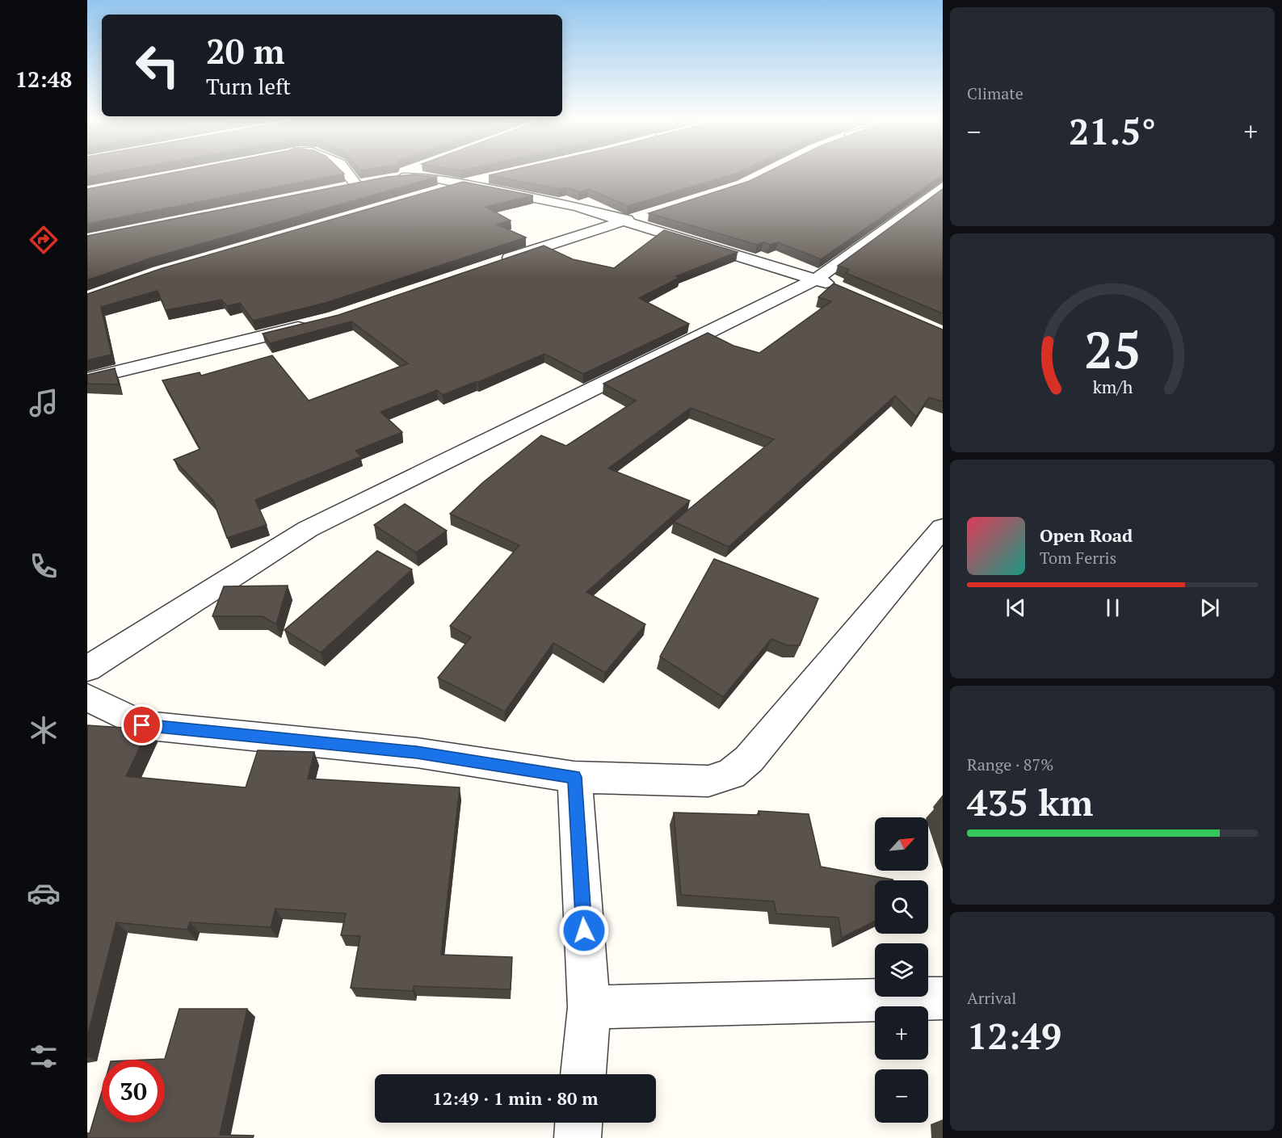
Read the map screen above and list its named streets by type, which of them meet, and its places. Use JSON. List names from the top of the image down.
{
  "north": "top right",
  "page": {
    "tabs": "12:48",
    "tile": [
      "Climate",
      ["Range · 87%", "435 km"],
      ["Arrival", "12:49"]
    ],
    "turn": ["20 m", "Turn left"],
    "heat": ["−", "21.5°", "+"],
    "song": ["Open Road", "Tom Ferris"],
    "map_buttons": ["+", "−"],
    "limit": "30",
    "trip": "12:49 · 1 min · 80 m",
    "gauge": ["25", "km/h"]
  }
}
